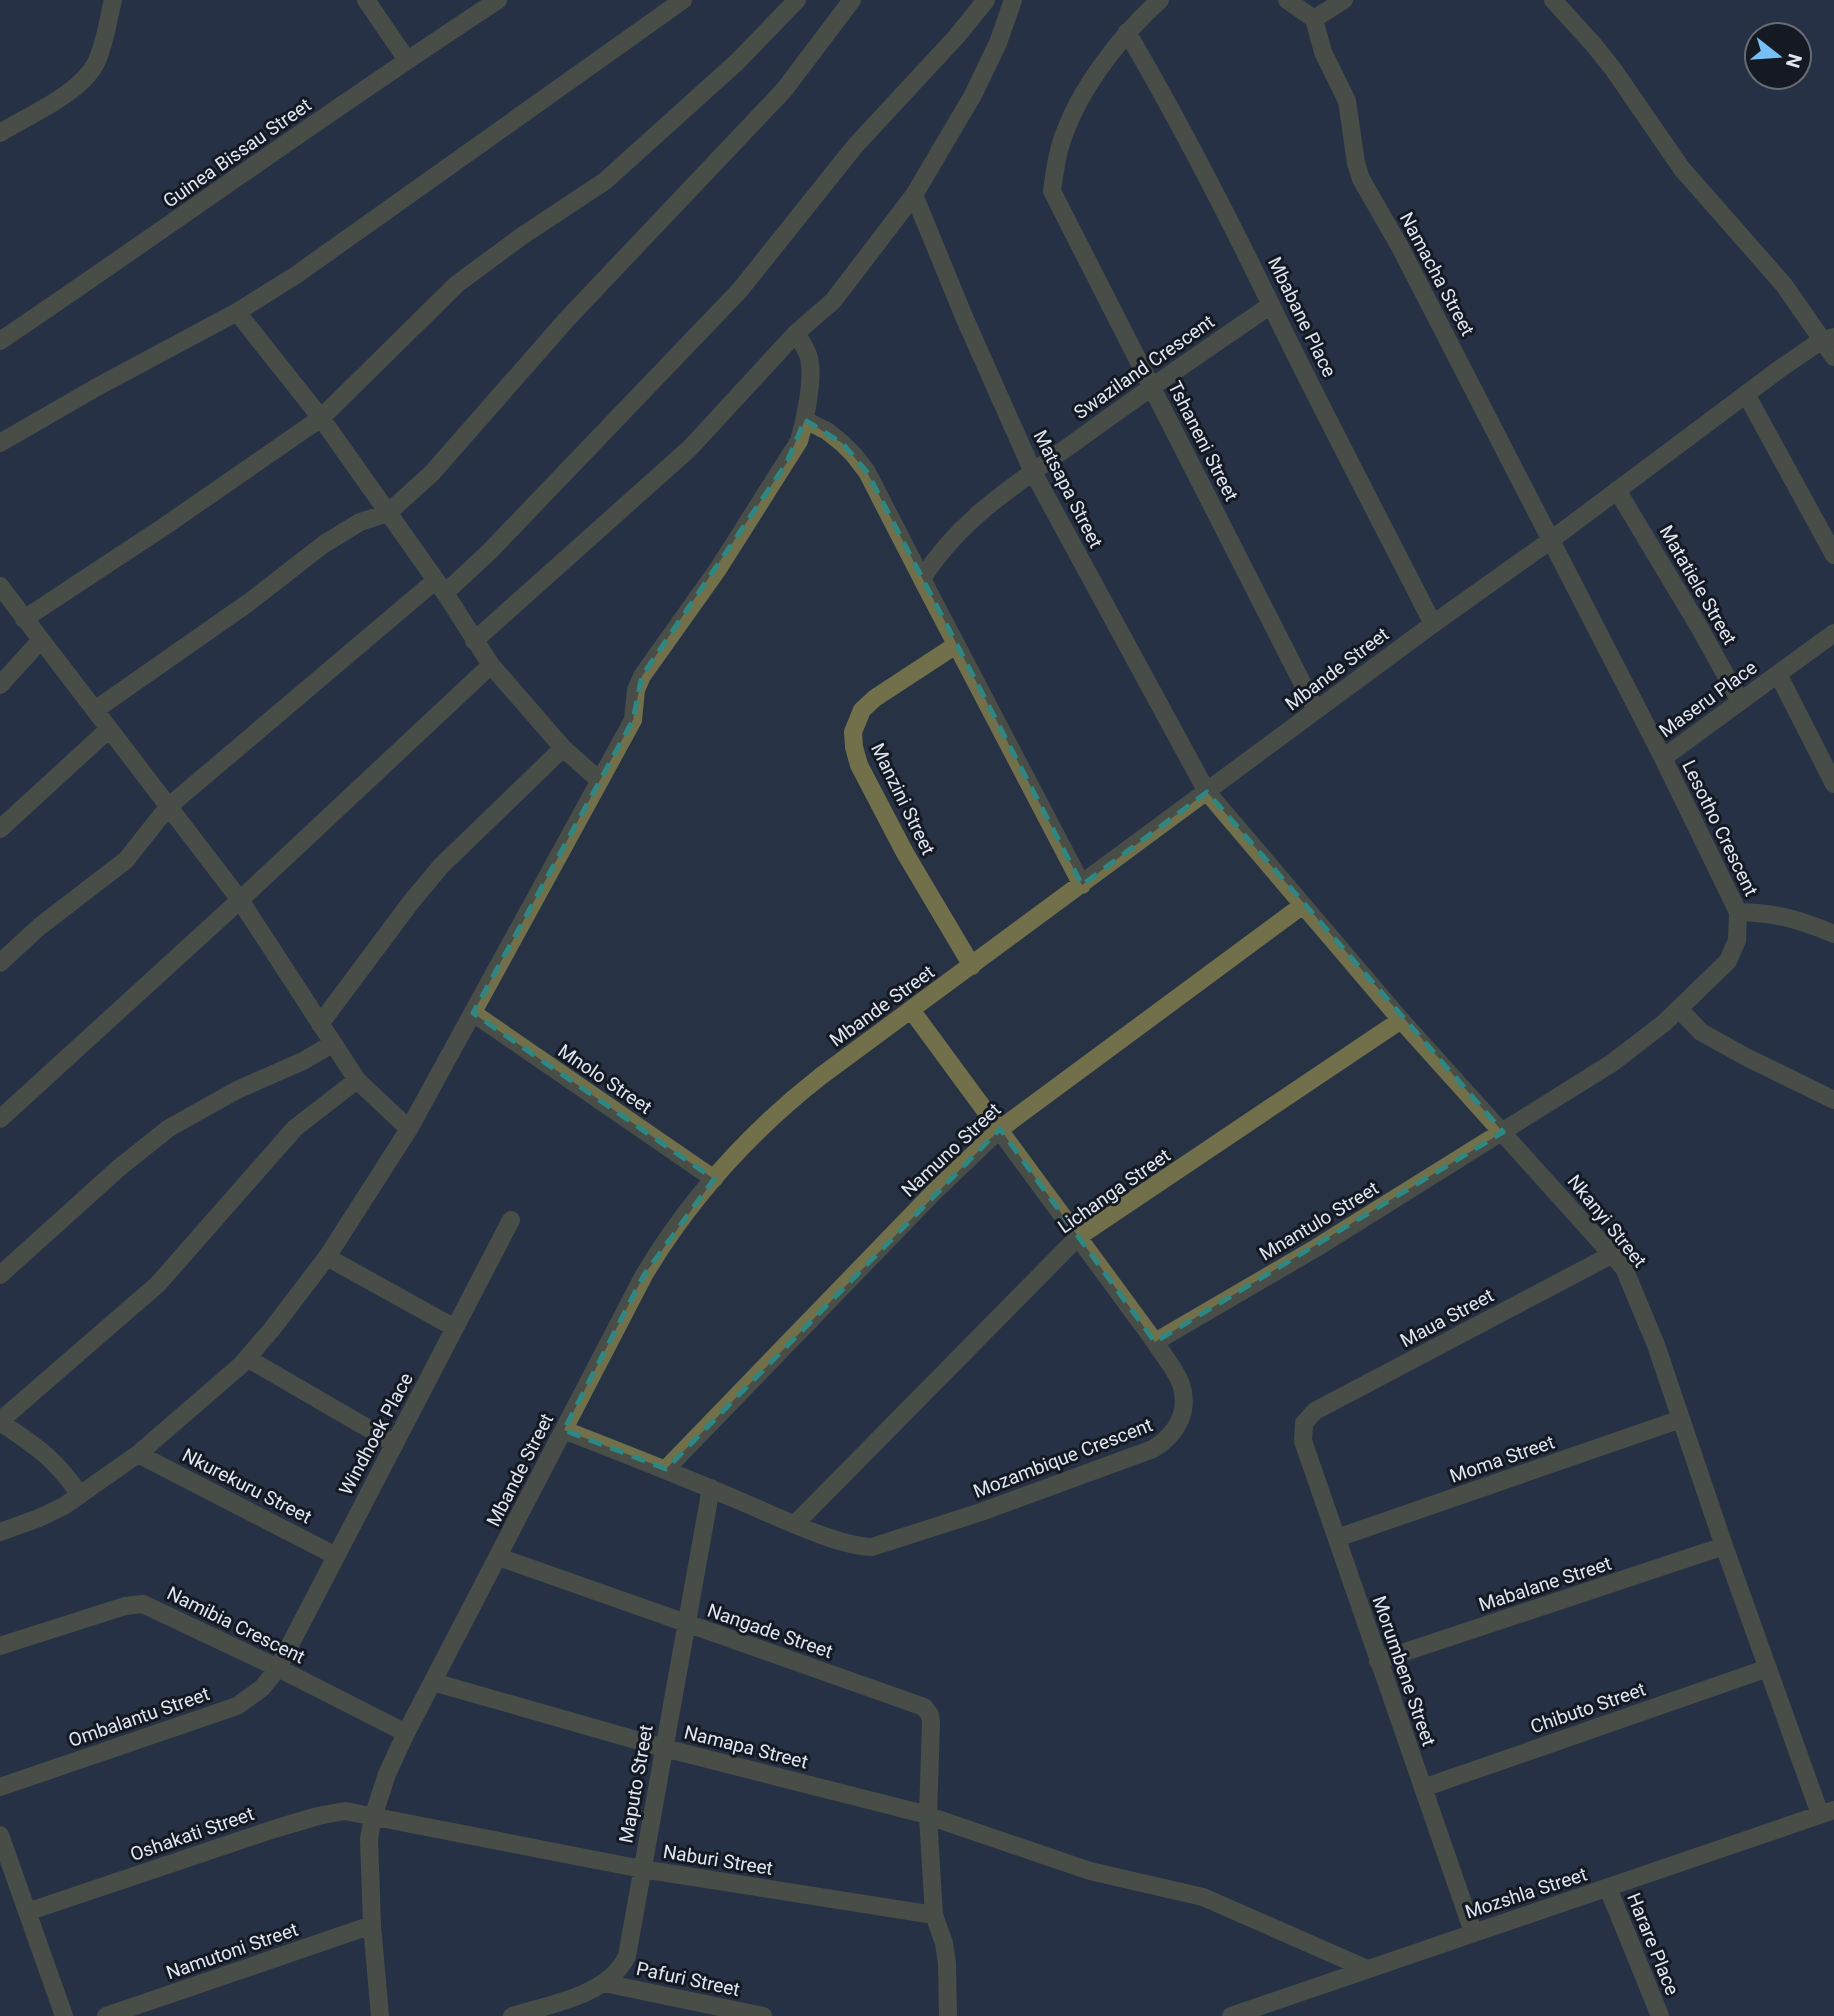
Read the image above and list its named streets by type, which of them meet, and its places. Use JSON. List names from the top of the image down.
{
  "streets": {
    "street": [
      "Guinea Bissau Street",
      "Namacha Street",
      "Mbabane Place",
      "Swaziland Crescent",
      "Tshaneni Street",
      "Matsapa Street",
      "Matatiele Street",
      "Mbande Street",
      "Maseru Place",
      "Manzini Street",
      "Lesotho Crescent",
      "Mnolo Street",
      "Namuno Street",
      "Lichanga Street",
      "Mnantulo Street",
      "Nkanyi Street",
      "Maua Street",
      "Windhoek Place",
      "Mozambique Crescent",
      "Moma Street",
      "Nkurekuru Street",
      "Mabalane Street",
      "Namibia Crescent",
      "Nangade Street",
      "Morumbene Street",
      "Chibuto Street",
      "Ombalantu Street",
      "Namapa Street",
      "Maputo Street",
      "Oshakati Street",
      "Naburi Street",
      "Mozshla Street",
      "Harare Place",
      "Namutoni Street",
      "Pafuri Street"
    ]
  },
  "crossings": [
    ["Namacha Street", "Mbande Street"],
    ["Namacha Street", "Lesotho Crescent"],
    ["Mbabane Place", "Swaziland Crescent"],
    ["Mbabane Place", "Tshaneni Street"],
    ["Mbabane Place", "Mbande Street"],
    ["Swaziland Crescent", "Tshaneni Street"],
    ["Swaziland Crescent", "Matsapa Street"],
    ["Tshaneni Street", "Mbande Street"],
    ["Matsapa Street", "Mbande Street"],
    ["Matsapa Street", "Nkanyi Street"],
    ["Matatiele Street", "Mbande Street"],
    ["Matatiele Street", "Maseru Place"],
    ["Mbande Street", "Manzini Street"],
    ["Mbande Street", "Lesotho Crescent"],
    ["Mbande Street", "Mnolo Street"],
    ["Mbande Street", "Nkanyi Street"],
    ["Mbande Street", "Mozambique Crescent"],
    ["Mbande Street", "Namibia Crescent"],
    ["Mbande Street", "Nangade Street"],
    ["Mbande Street", "Namapa Street"],
    ["Mbande Street", "Oshakati Street"],
    ["Mbande Street", "Naburi Street"],
    ["Mbande Street", "Namutoni Street"],
    ["Maseru Place", "Lesotho Crescent"],
    ["Lesotho Crescent", "Mnantulo Street"],
    ["Lesotho Crescent", "Nkanyi Street"],
    ["Namuno Street", "Nkanyi Street"],
    ["Namuno Street", "Mozambique Crescent"],
    ["Lichanga Street", "Nkanyi Street"],
    ["Lichanga Street", "Mozambique Crescent"],
    ["Mnantulo Street", "Nkanyi Street"],
    ["Mnantulo Street", "Mozambique Crescent"],
    ["Nkanyi Street", "Maua Street"],
    ["Nkanyi Street", "Moma Street"],
    ["Nkanyi Street", "Mabalane Street"],
    ["Nkanyi Street", "Chibuto Street"],
    ["Nkanyi Street", "Mozshla Street"],
    ["Maua Street", "Morumbene Street"],
    ["Windhoek Place", "Nkurekuru Street"],
    ["Windhoek Place", "Namibia Crescent"],
    ["Windhoek Place", "Ombalantu Street"],
    ["Mozambique Crescent", "Maputo Street"],
    ["Moma Street", "Morumbene Street"],
    ["Mabalane Street", "Morumbene Street"],
    ["Namibia Crescent", "Ombalantu Street"],
    ["Nangade Street", "Namapa Street"],
    ["Nangade Street", "Maputo Street"],
    ["Nangade Street", "Naburi Street"],
    ["Morumbene Street", "Chibuto Street"],
    ["Morumbene Street", "Mozshla Street"],
    ["Namapa Street", "Maputo Street"],
    ["Namapa Street", "Mozshla Street"],
    ["Maputo Street", "Naburi Street"],
    ["Maputo Street", "Pafuri Street"],
    ["Oshakati Street", "Naburi Street"],
    ["Mozshla Street", "Harare Place"]
  ],
  "north": "right"
}
